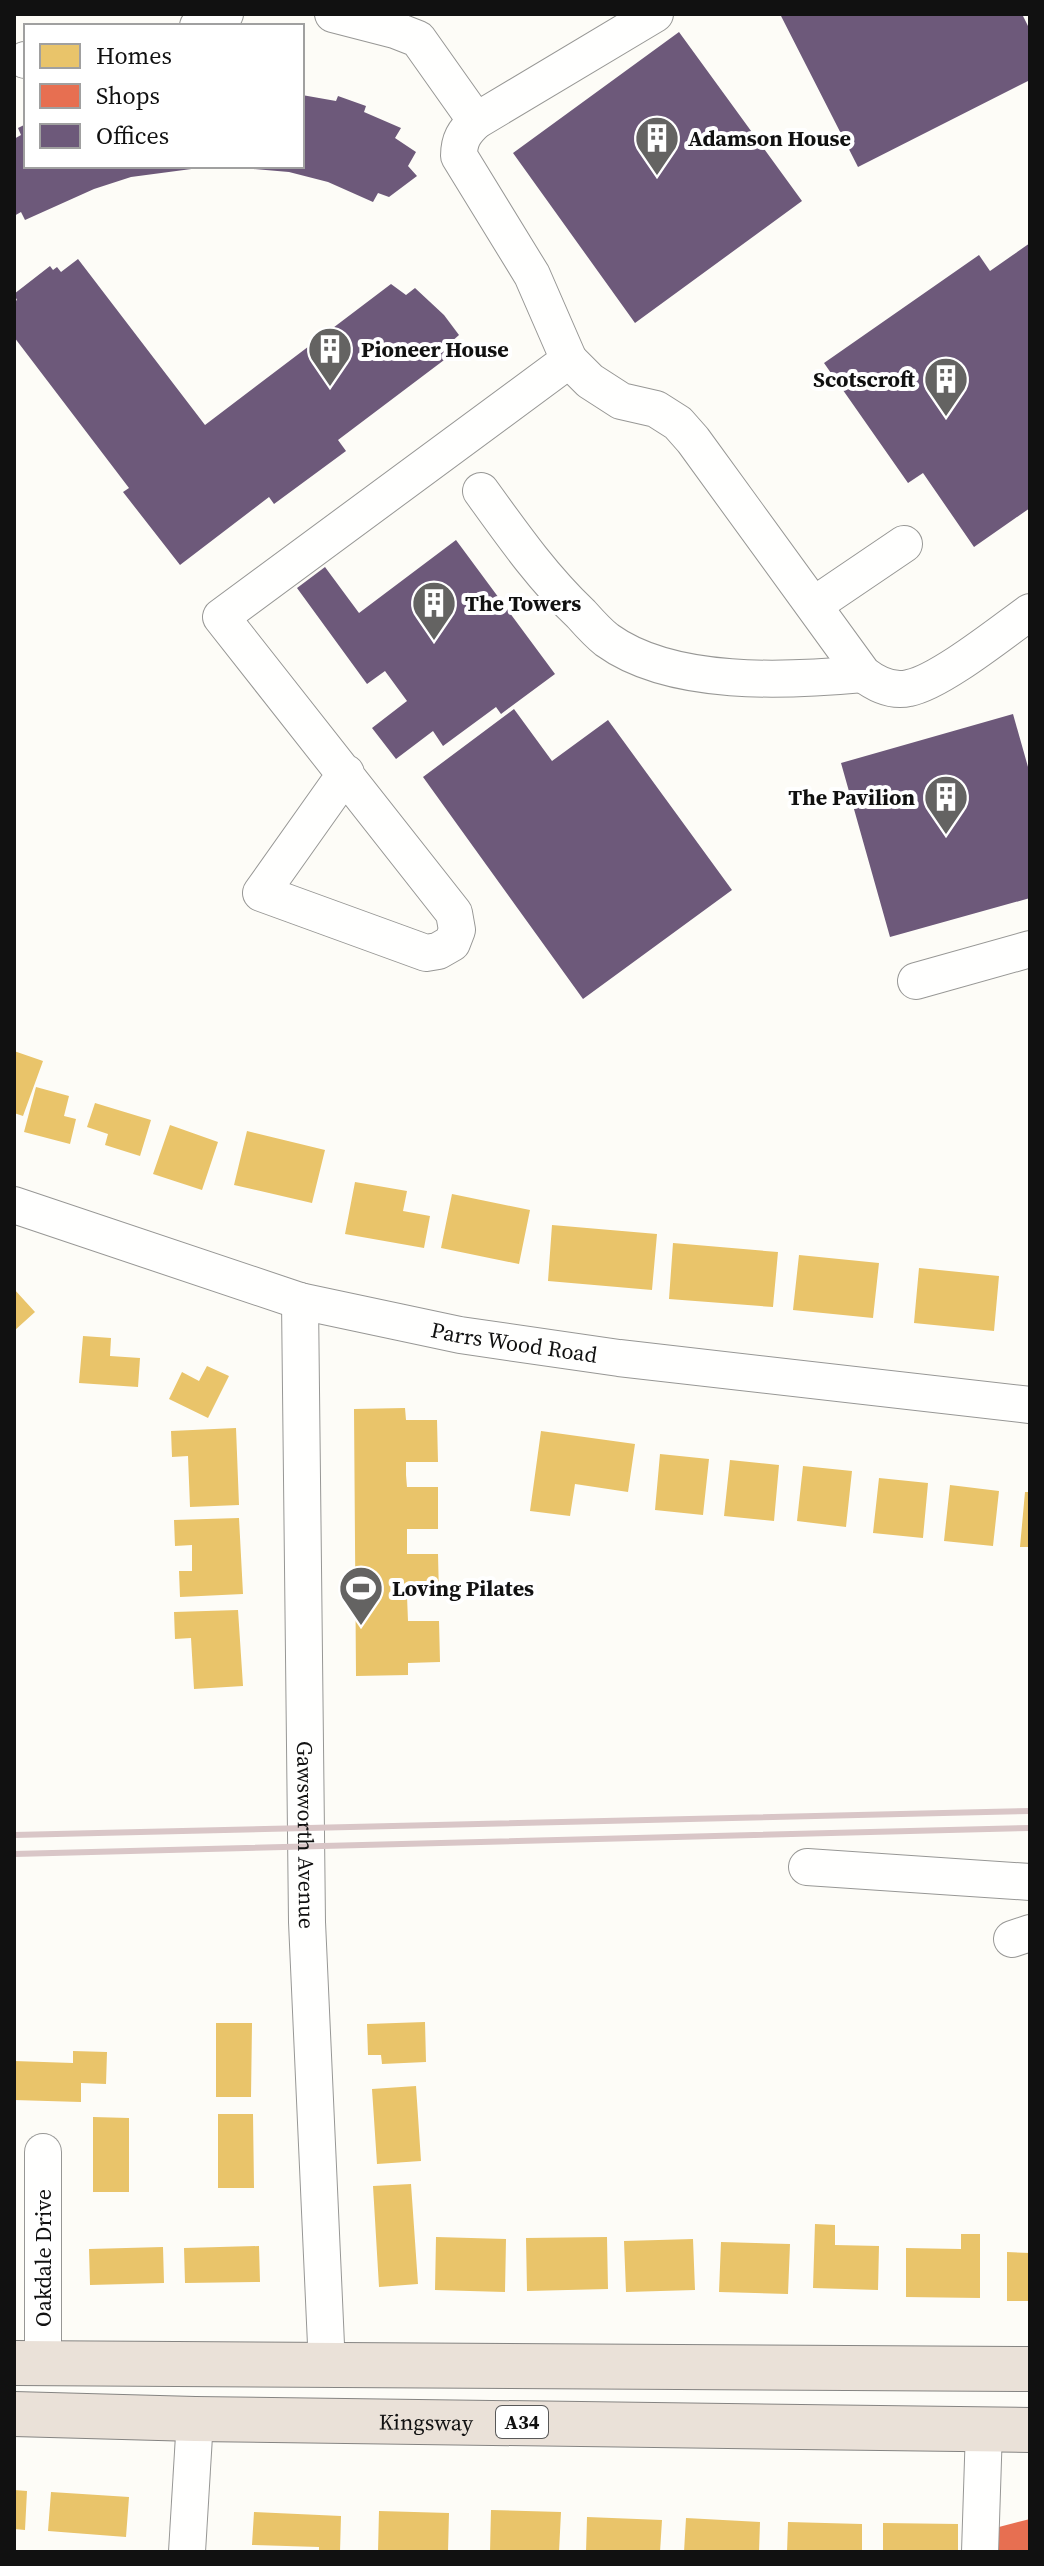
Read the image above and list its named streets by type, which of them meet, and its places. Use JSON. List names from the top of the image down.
{
  "streets": {
    "highway": ["Kingsway", "A34"],
    "street": ["Parrs Wood Road", "Gawsworth Avenue", "Oakdale Drive"]
  },
  "crossings": [
    ["Parrs Wood Road", "Gawsworth Avenue"]
  ],
  "places": {
    "building": [
      "Adamson House",
      "Pioneer House",
      "Scotscroft",
      "The Towers",
      "The Pavilion"
    ],
    "sports": ["Loving Pilates"]
  },
  "legend": ["Homes", "Shops", "Offices"]
}
